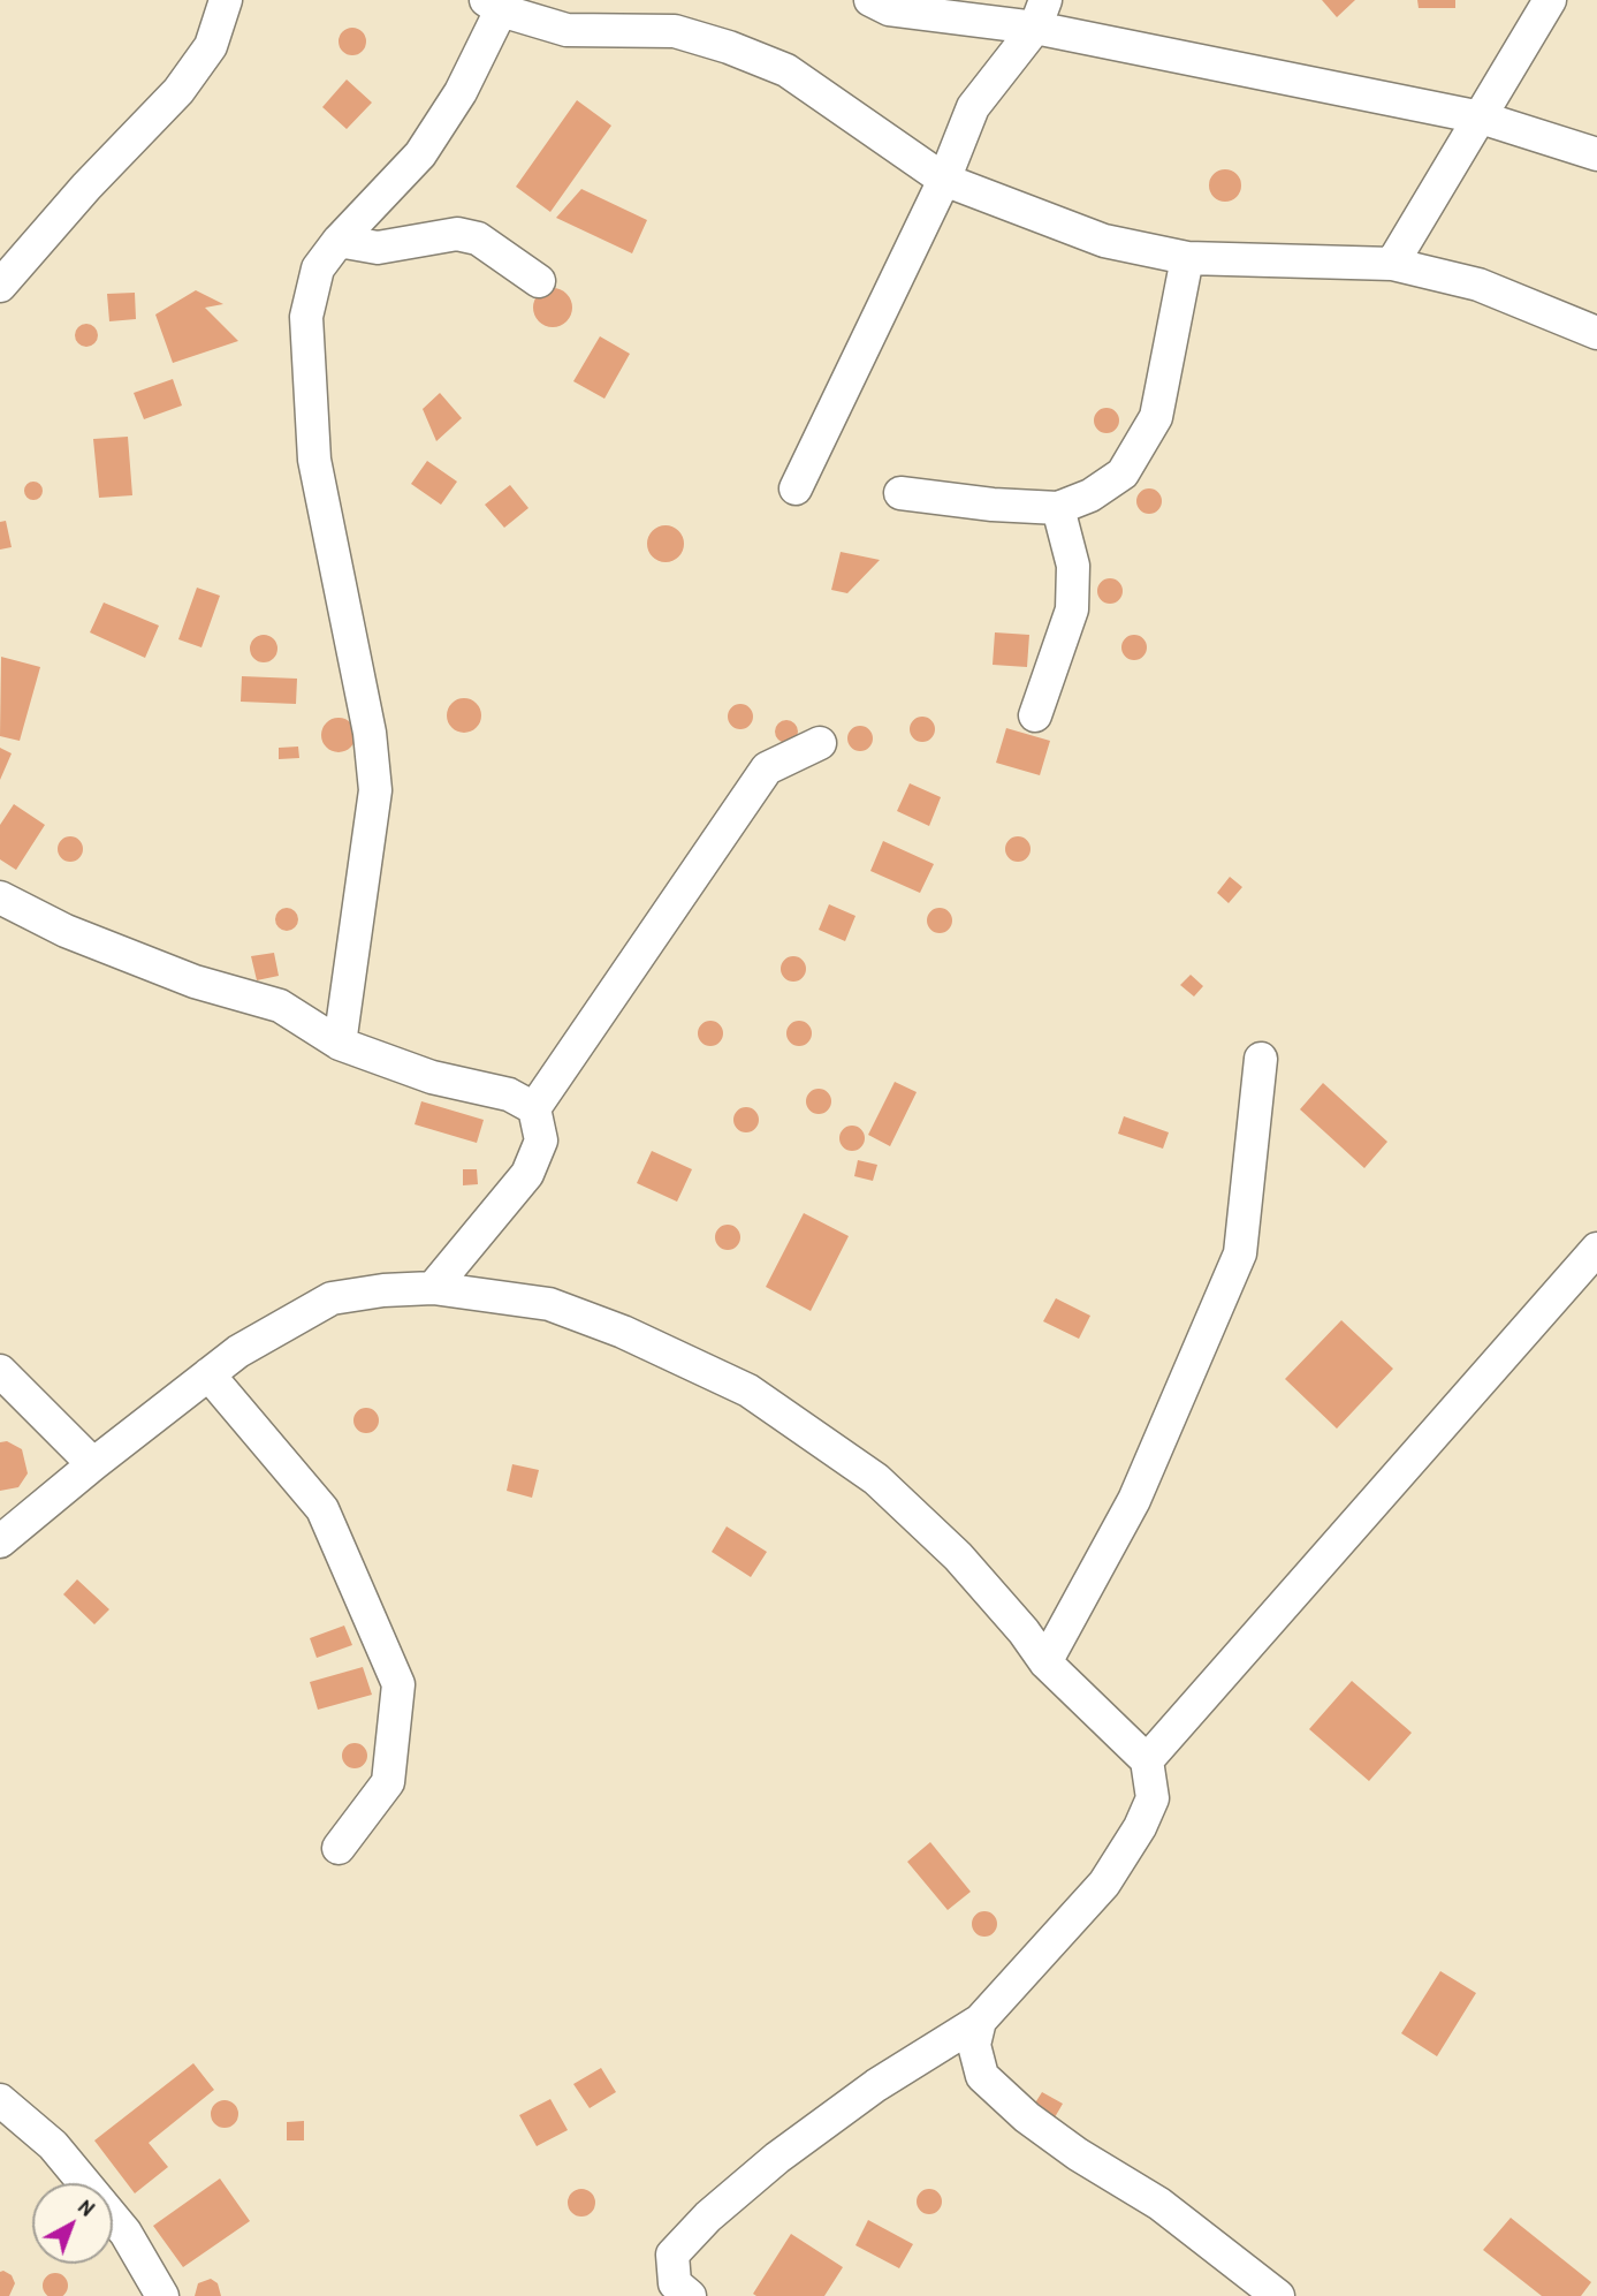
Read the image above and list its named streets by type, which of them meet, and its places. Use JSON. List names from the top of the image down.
{
  "north": "top right"
}
